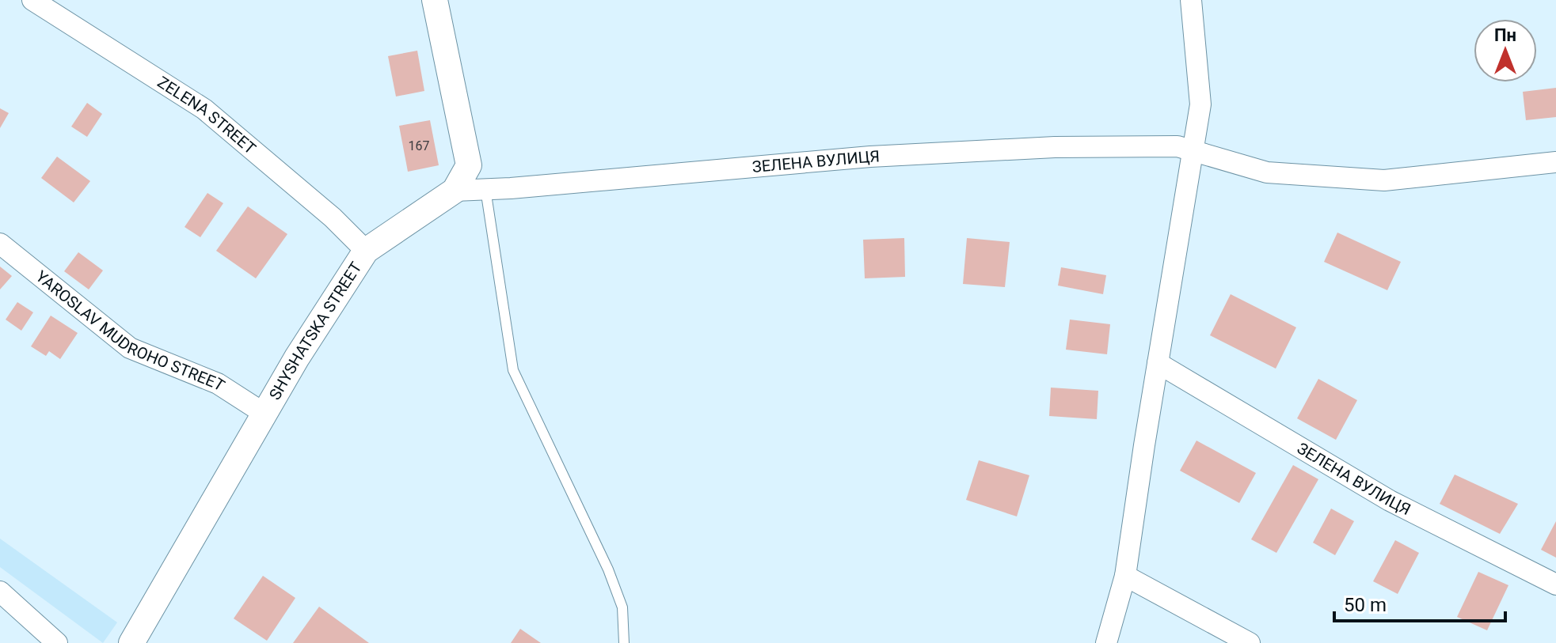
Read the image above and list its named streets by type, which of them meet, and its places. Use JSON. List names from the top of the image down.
{
  "streets": {
    "street": [
      "ZELENA STREET",
      "ЗЕЛЕНА ВУЛИЦЯ",
      "YAROSLAV MUDROHO STREET",
      "SHYSHATSKA STREET"
    ]
  },
  "crossings": [
    ["ZELENA STREET", "SHYSHATSKA STREET"],
    ["ЗЕЛЕНА ВУЛИЦЯ", "SHYSHATSKA STREET"],
    ["YAROSLAV MUDROHO STREET", "SHYSHATSKA STREET"]
  ],
  "house_numbers": ["167"],
  "scale_bar": "50 m",
  "north": "top"
}
